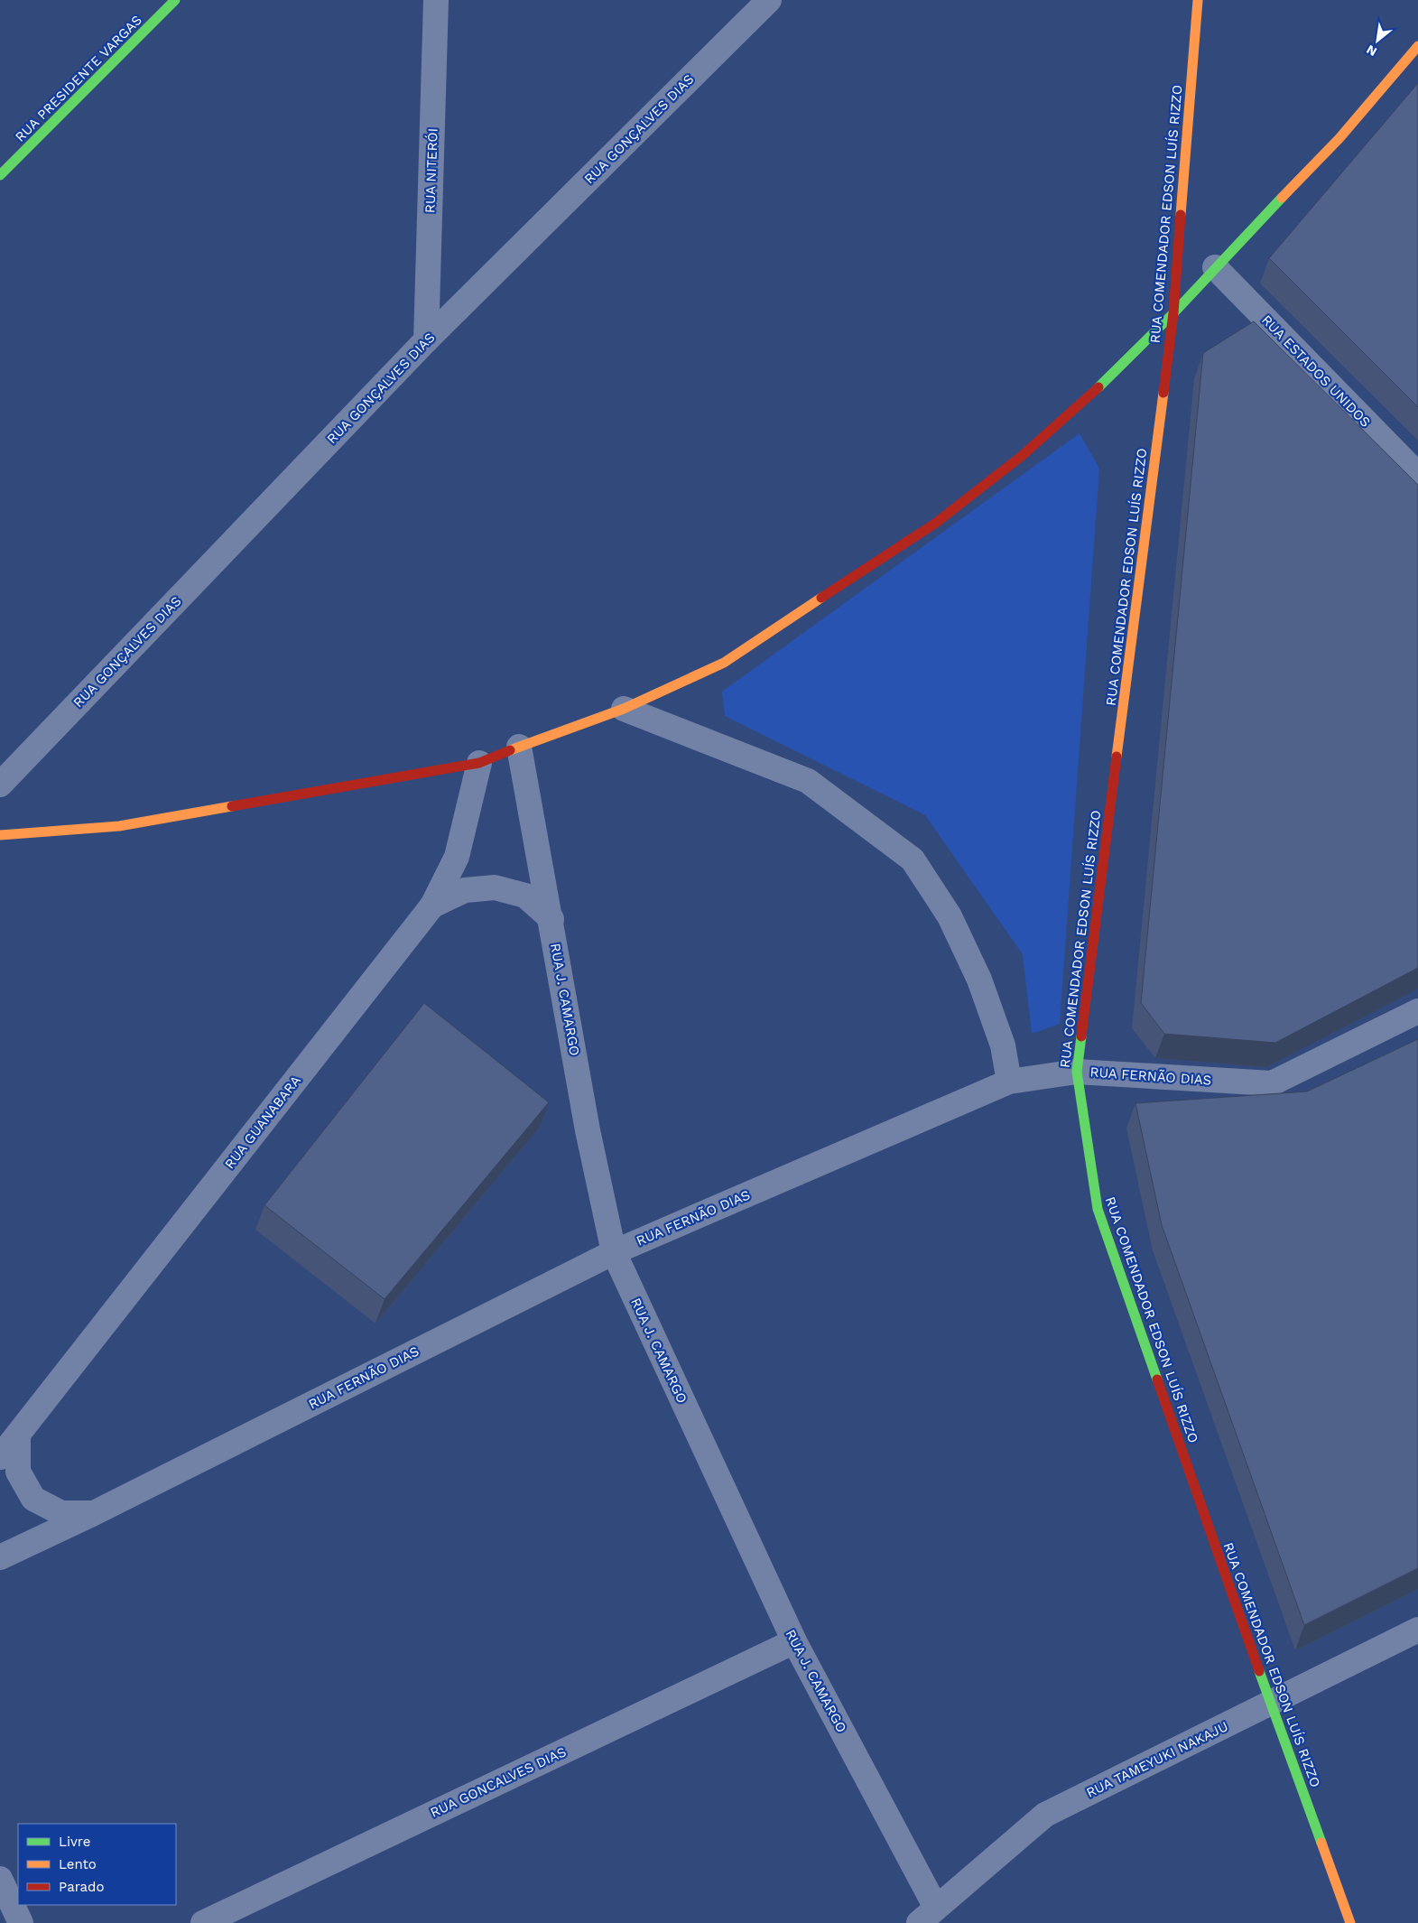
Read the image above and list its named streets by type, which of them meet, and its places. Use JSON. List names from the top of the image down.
{
  "streets": {
    "street": [
      "RUA PRESIDENTE VARGAS",
      "RUA GONÇALVES DIAS",
      "RUA NITERÓI",
      "RUA COMENDADOR EDSON LUÍS RIZZO",
      "RUA ESTADOS UNIDOS",
      "RUA J. CAMARGO",
      "RUA FERNÃO DIAS",
      "RUA GUANABARA",
      "RUA TAMEYUKI NAKAJU",
      "RUA GONCALVES DIAS"
    ]
  },
  "crossings": [
    ["RUA GONÇALVES DIAS", "RUA NITERÓI"],
    ["RUA COMENDADOR EDSON LUÍS RIZZO", "RUA FERNÃO DIAS"],
    ["RUA COMENDADOR EDSON LUÍS RIZZO", "RUA TAMEYUKI NAKAJU"],
    ["RUA J. CAMARGO", "RUA FERNÃO DIAS"],
    ["RUA J. CAMARGO", "RUA TAMEYUKI NAKAJU"],
    ["RUA J. CAMARGO", "RUA GONCALVES DIAS"]
  ],
  "legend": ["Livre", "Lento", "Parado"],
  "north": "bottom left"
}
